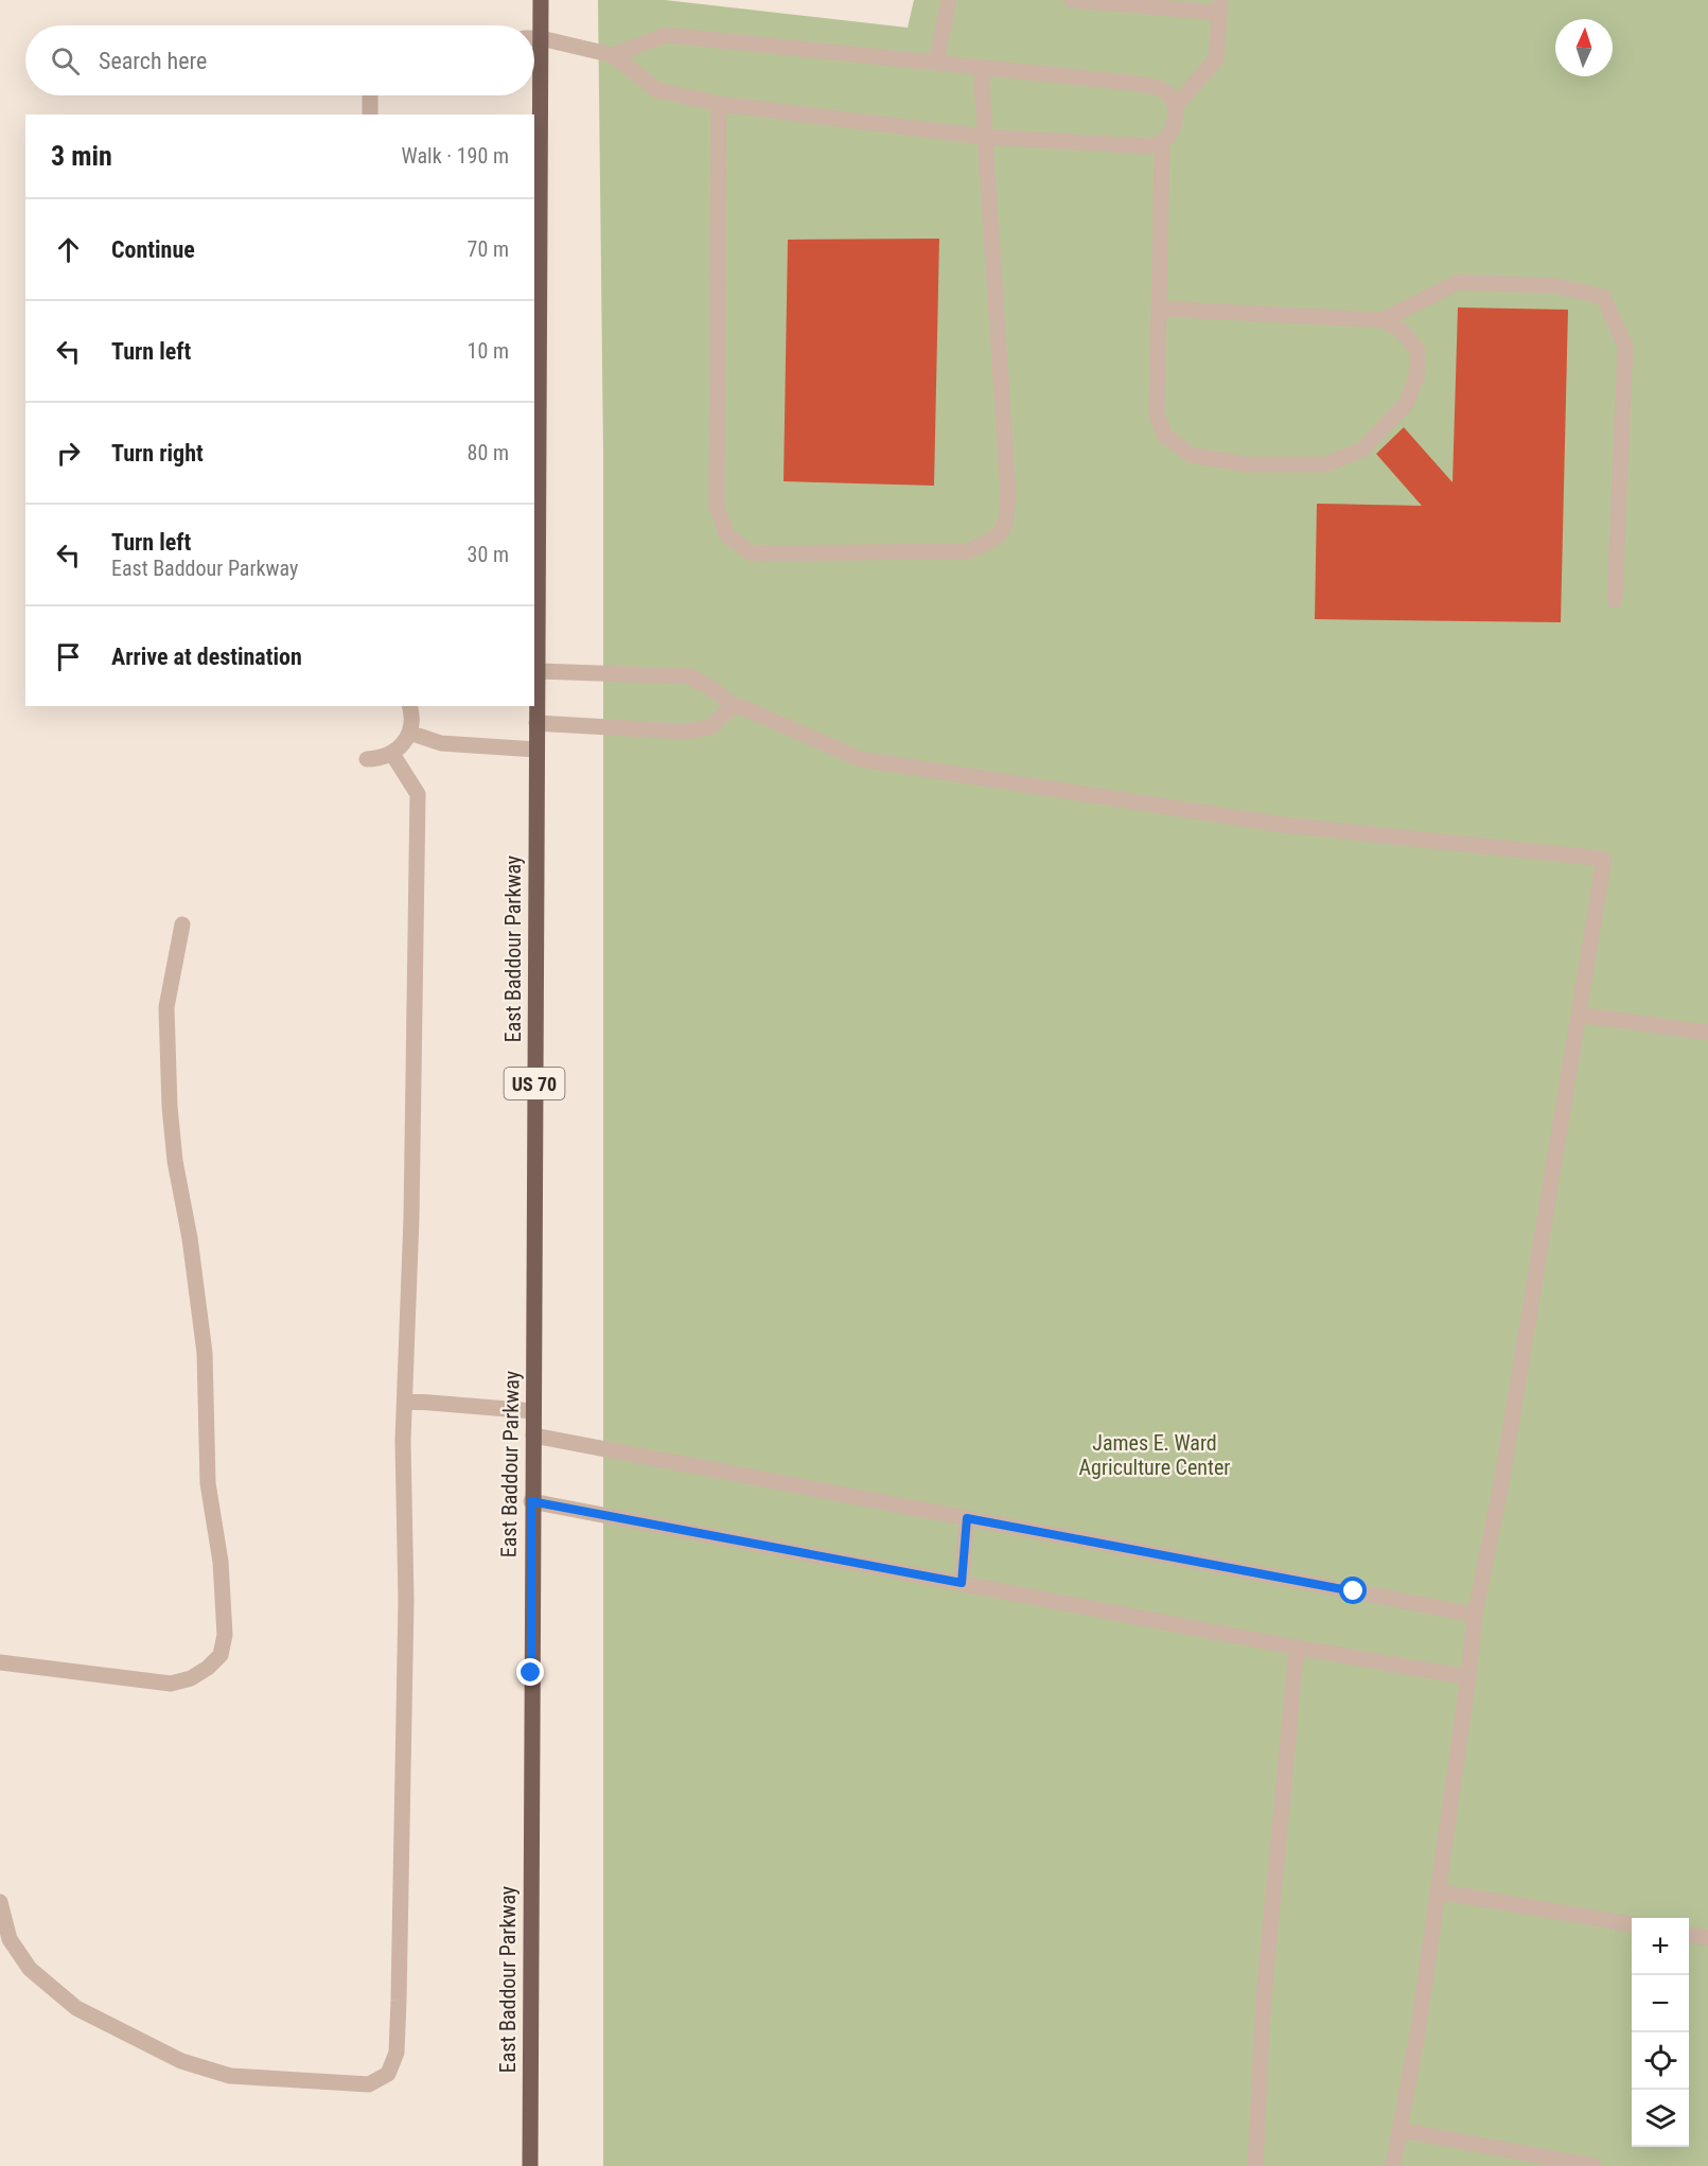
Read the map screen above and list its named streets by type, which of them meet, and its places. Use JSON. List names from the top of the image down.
{
  "streets": {
    "main road": ["East Baddour Parkway", "US 70"]
  },
  "parks": ["James E. Ward Agriculture Center"],
  "north": "top",
  "page": {
    "search": "Search here",
    "heading": ["3 min", "Walk · 190 m"],
    "list": [
      ["Continue", "70 m"],
      ["Turn left", "10 m"],
      ["Turn right", "80 m"],
      ["Turn left", "East Baddour Parkway", "30 m"],
      "Arrive at destination"
    ],
    "map_buttons": ["+", "−"]
  }
}
